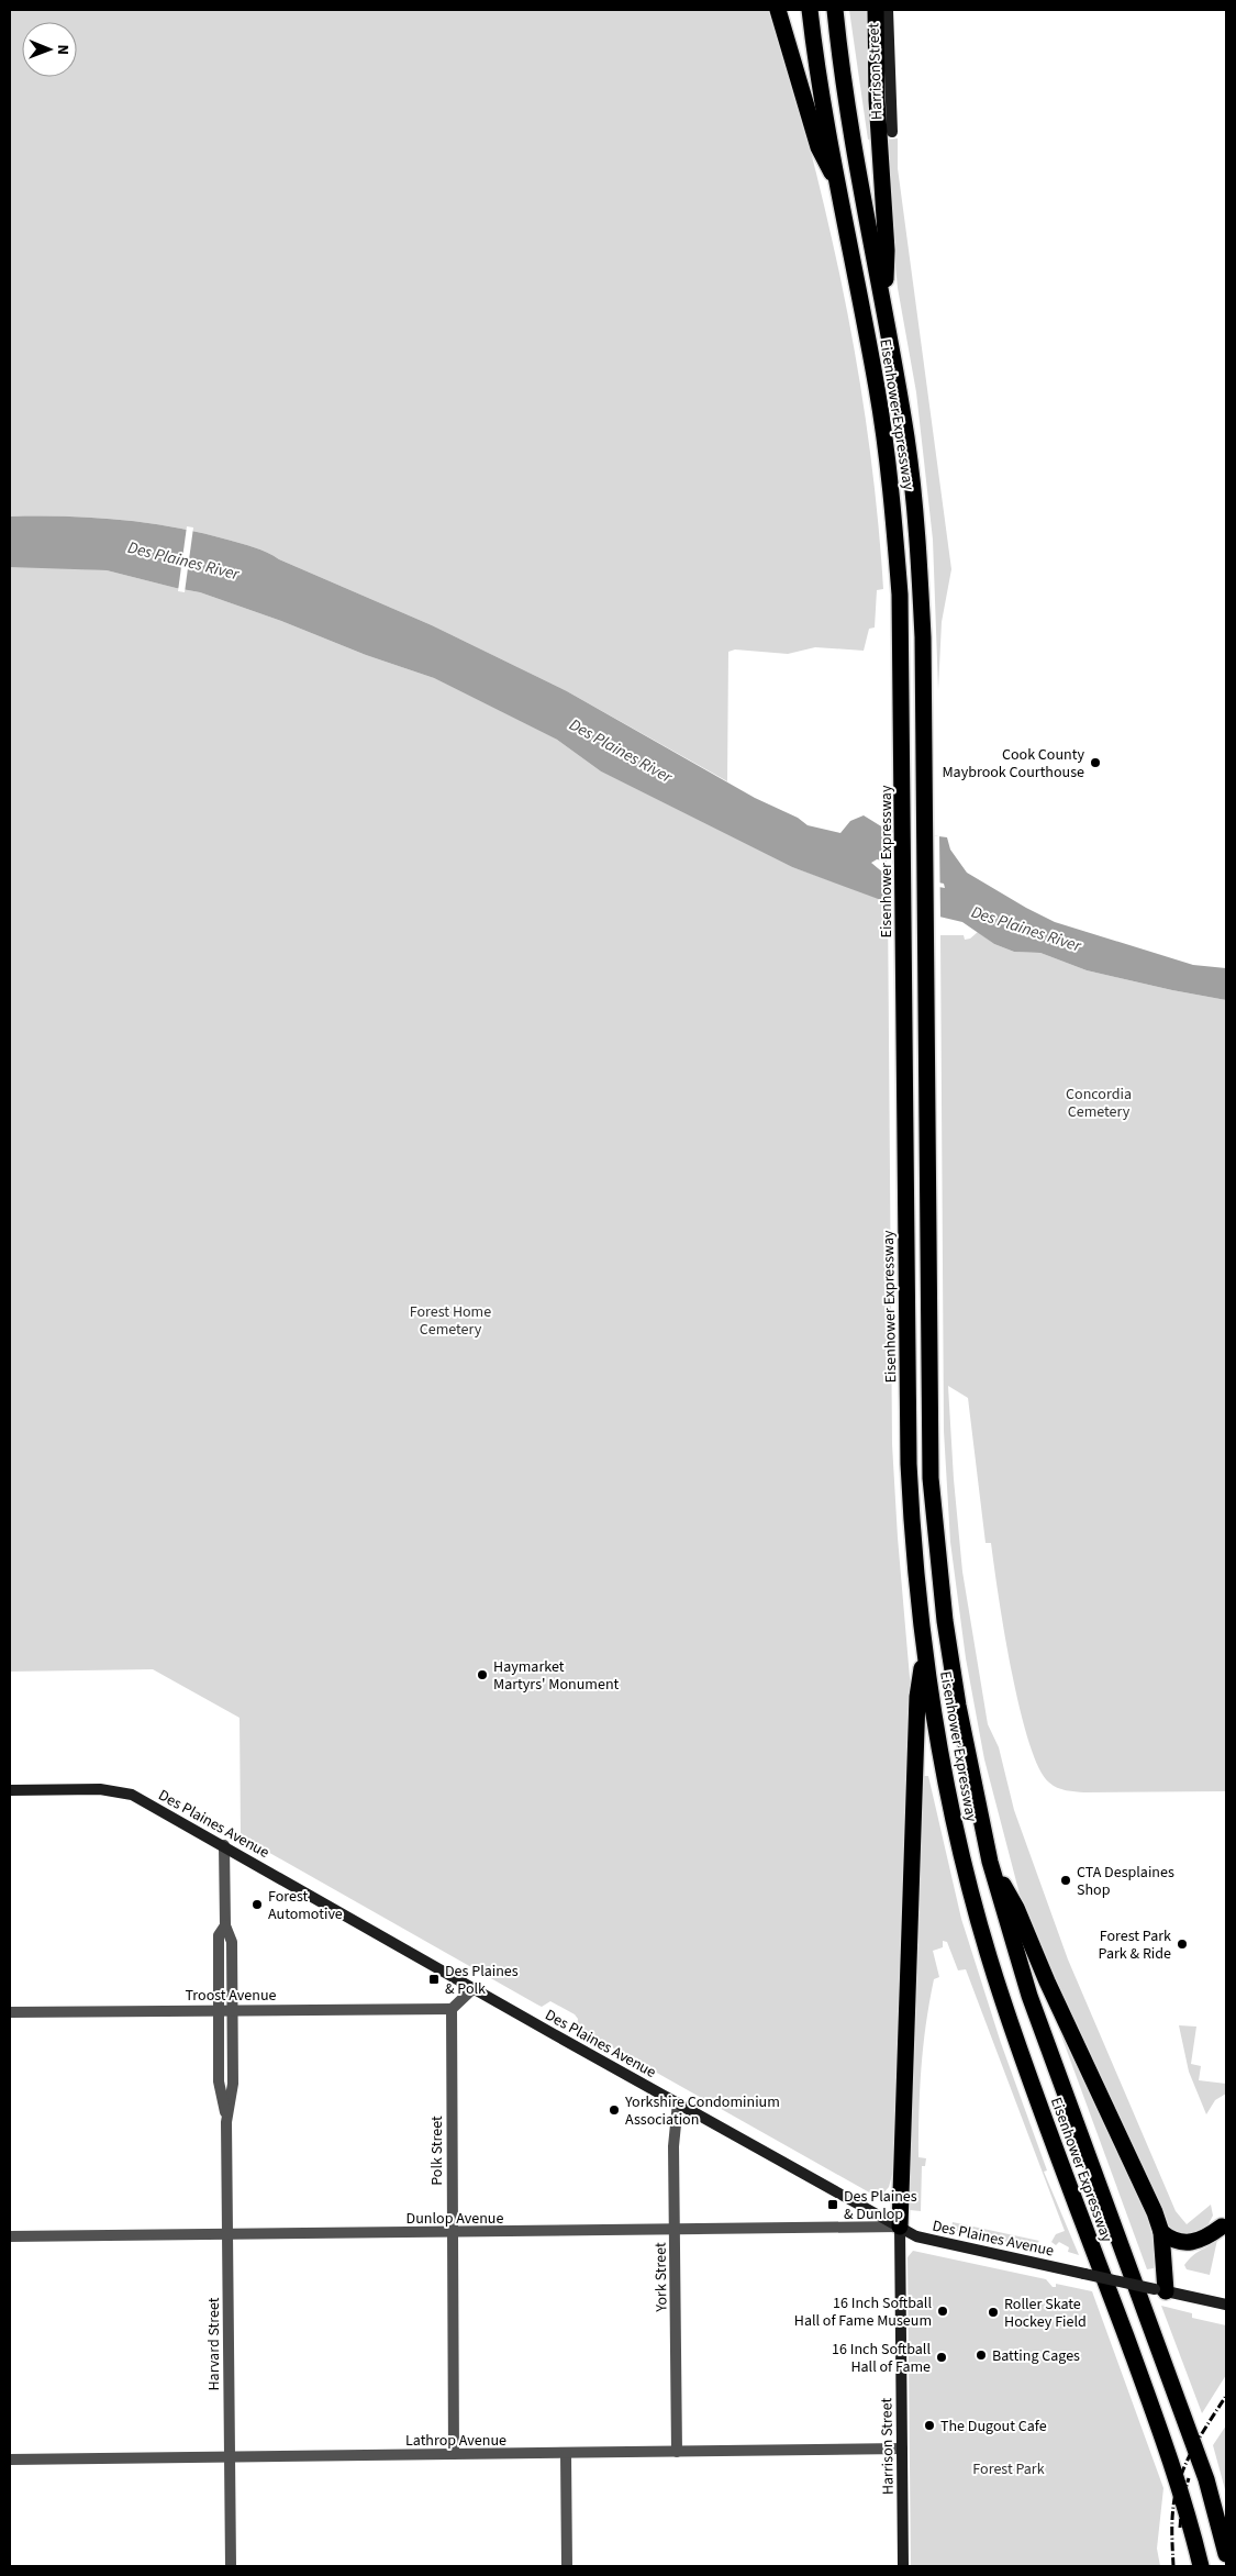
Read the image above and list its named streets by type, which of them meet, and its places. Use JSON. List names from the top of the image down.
{
  "streets": {
    "highway": ["Eisenhower Expressway"],
    "main road": ["Harrison Street", "Des Plaines Avenue"],
    "street": [
      "Troost Avenue",
      "Polk Street",
      "Dunlop Avenue",
      "York Street",
      "Harvard Street",
      "Lathrop Avenue"
    ]
  },
  "crossings": [
    ["Harrison Street", "Des Plaines Avenue"],
    ["Harrison Street", "Dunlop Avenue"],
    ["Harrison Street", "Lathrop Avenue"],
    ["Des Plaines Avenue", "Dunlop Avenue"],
    ["Des Plaines Avenue", "York Street"],
    ["Des Plaines Avenue", "Harvard Street"],
    ["Troost Avenue", "Polk Street"],
    ["Troost Avenue", "Harvard Street"],
    ["Polk Street", "Dunlop Avenue"],
    ["Polk Street", "Lathrop Avenue"],
    ["Dunlop Avenue", "York Street"],
    ["Dunlop Avenue", "Harvard Street"],
    ["York Street", "Lathrop Avenue"],
    ["Harvard Street", "Lathrop Avenue"]
  ],
  "water": ["Des Plaines River"],
  "parks": ["Concordia Cemetery", "Forest Home Cemetery", "Forest Park"],
  "places": {
    "other": [
      "Cook County Maybrook Courthouse",
      "Haymarket Martyrs' Monument",
      "CTA Desplaines Shop",
      "Forest Automotive",
      "Forest Park Park & Ride",
      "Yorkshire Condominium Association",
      "16 Inch Softball Hall of Fame Museum",
      "Roller Skate Hockey Field",
      "Batting Cages",
      "16 Inch Softball Hall of Fame",
      "The Dugout Cafe"
    ],
    "transit": ["Des Plaines & Polk", "Des Plaines & Dunlop"]
  },
  "north": "right"
}
